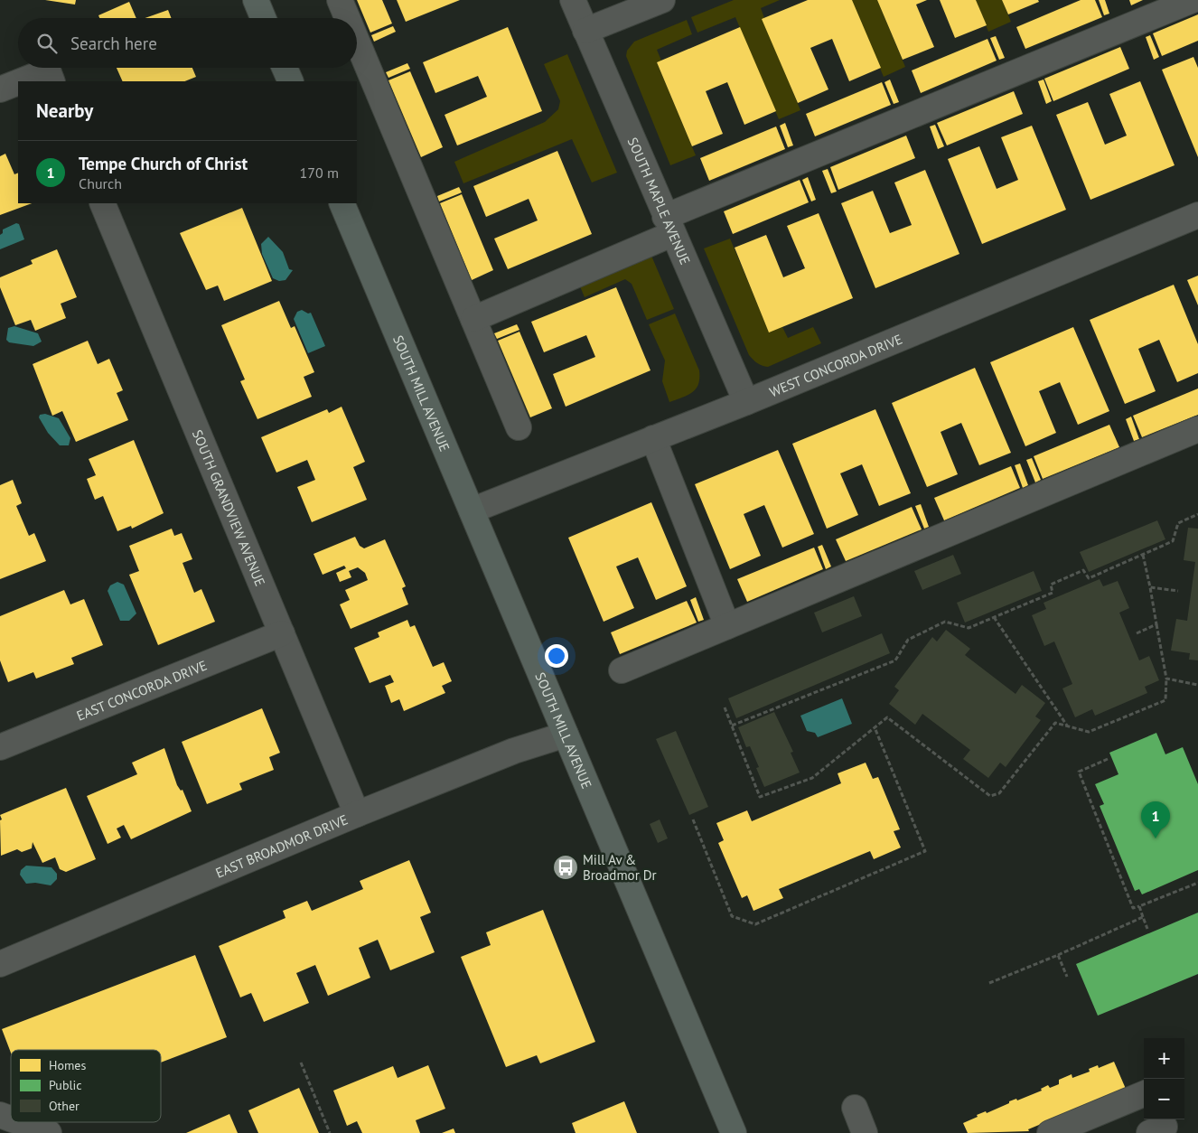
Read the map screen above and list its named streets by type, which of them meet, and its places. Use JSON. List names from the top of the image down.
{
  "streets": {
    "main road": ["SOUTH MILL AVENUE"],
    "street": [
      "SOUTH MAPLE AVENUE",
      "WEST CONCORDA DRIVE",
      "SOUTH GRANDVIEW AVENUE",
      "EAST CONCORDA DRIVE",
      "EAST BROADMOR DRIVE"
    ]
  },
  "crossings": [
    ["SOUTH MAPLE AVENUE", "WEST CONCORDA DRIVE"],
    ["WEST CONCORDA DRIVE", "SOUTH MILL AVENUE"],
    ["SOUTH MILL AVENUE", "EAST BROADMOR DRIVE"],
    ["SOUTH GRANDVIEW AVENUE", "EAST CONCORDA DRIVE"],
    ["SOUTH GRANDVIEW AVENUE", "EAST BROADMOR DRIVE"]
  ],
  "places": {
    "bus stop": ["Mill Av & Broadmor Dr"]
  },
  "legend": ["Homes", "Public", "Other"],
  "page": {
    "search": "Search here",
    "heading": "Nearby",
    "list": [
      {
        "mark": "1",
        "name": "Tempe Church of Christ",
        "note": "Church",
        "value": "170 m"
      }
    ],
    "pins": "1",
    "map_buttons": ["+", "−"]
  }
}
